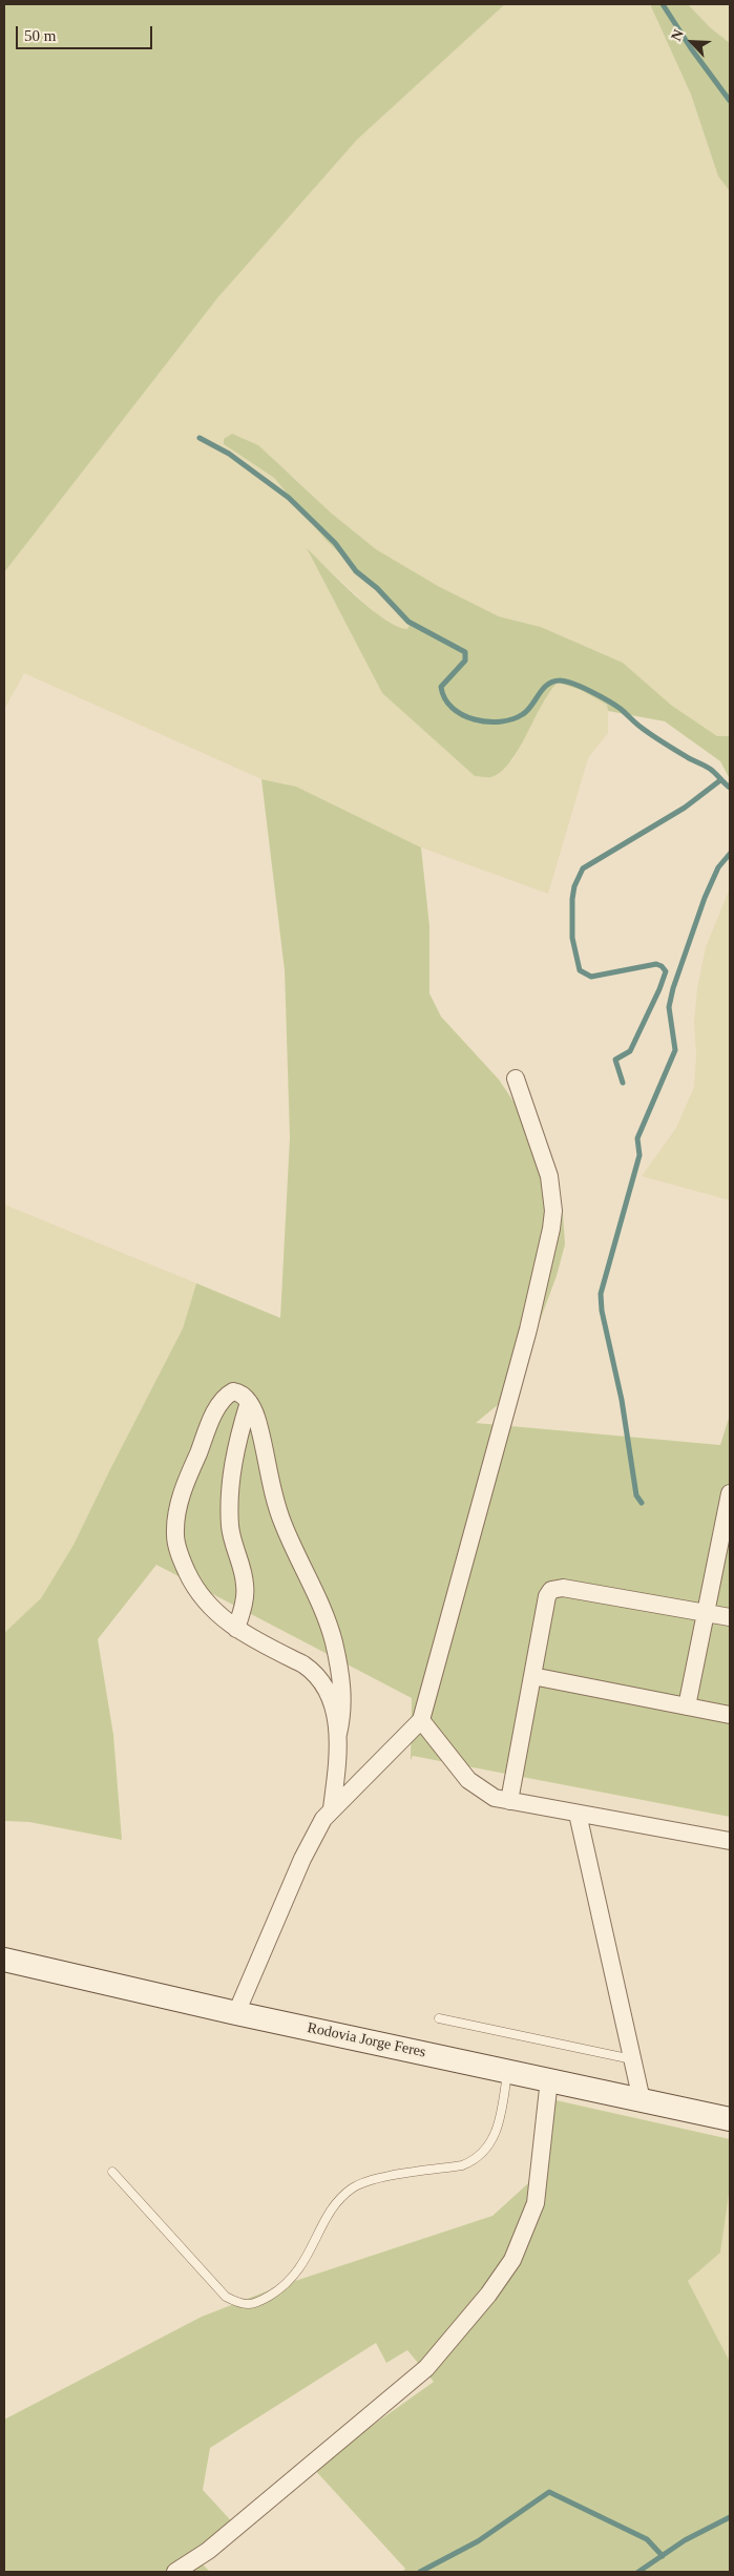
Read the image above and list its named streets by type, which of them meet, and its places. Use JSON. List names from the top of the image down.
{
  "streets": {
    "main road": ["Rodovia Jorge Feres"]
  },
  "scale_bar": "50 m",
  "north": "top left"
}
